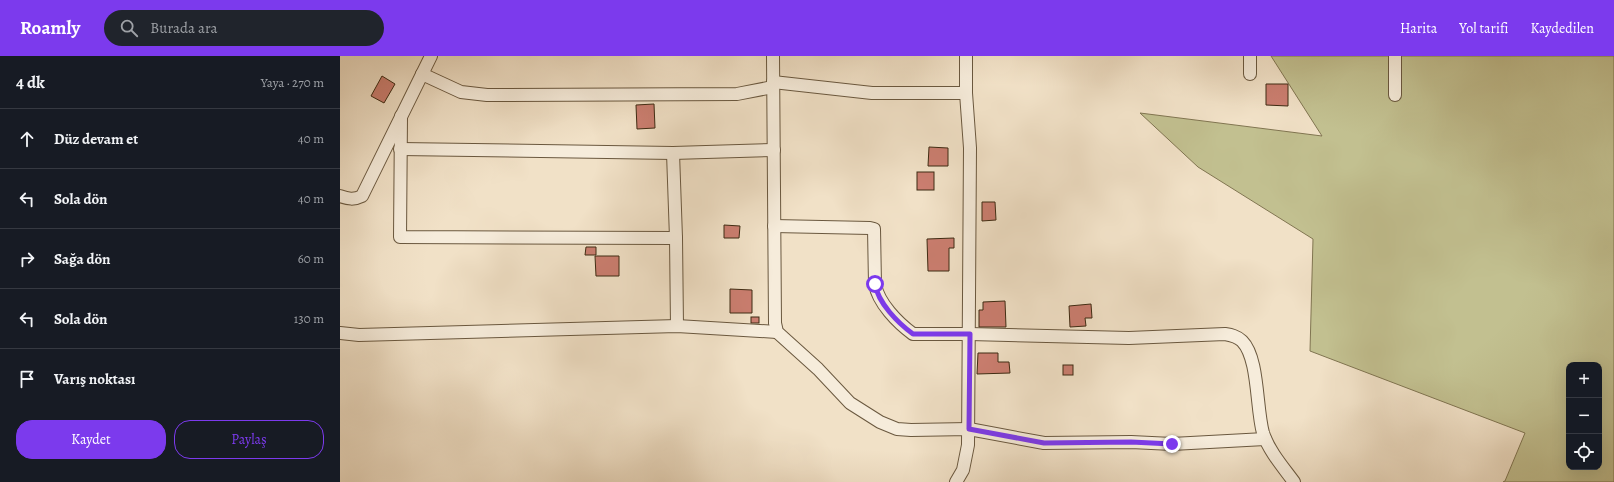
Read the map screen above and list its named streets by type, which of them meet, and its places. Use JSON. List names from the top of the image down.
{
  "page": {
    "header": "Roamly",
    "search": "Burada ara",
    "nav": ["Harita", "Yol tarifi", "Kaydedilen"],
    "heading": ["4 dk", "Yaya · 270 m"],
    "list": [
      ["Düz devam et", "40 m"],
      ["Sola dön", "40 m"],
      ["Sağa dön", "60 m"],
      ["Sola dön", "130 m"],
      "Varış noktası"
    ],
    "map_buttons": ["+", "−"],
    "buttons": ["Kaydet", "Paylaş"]
  }
}
